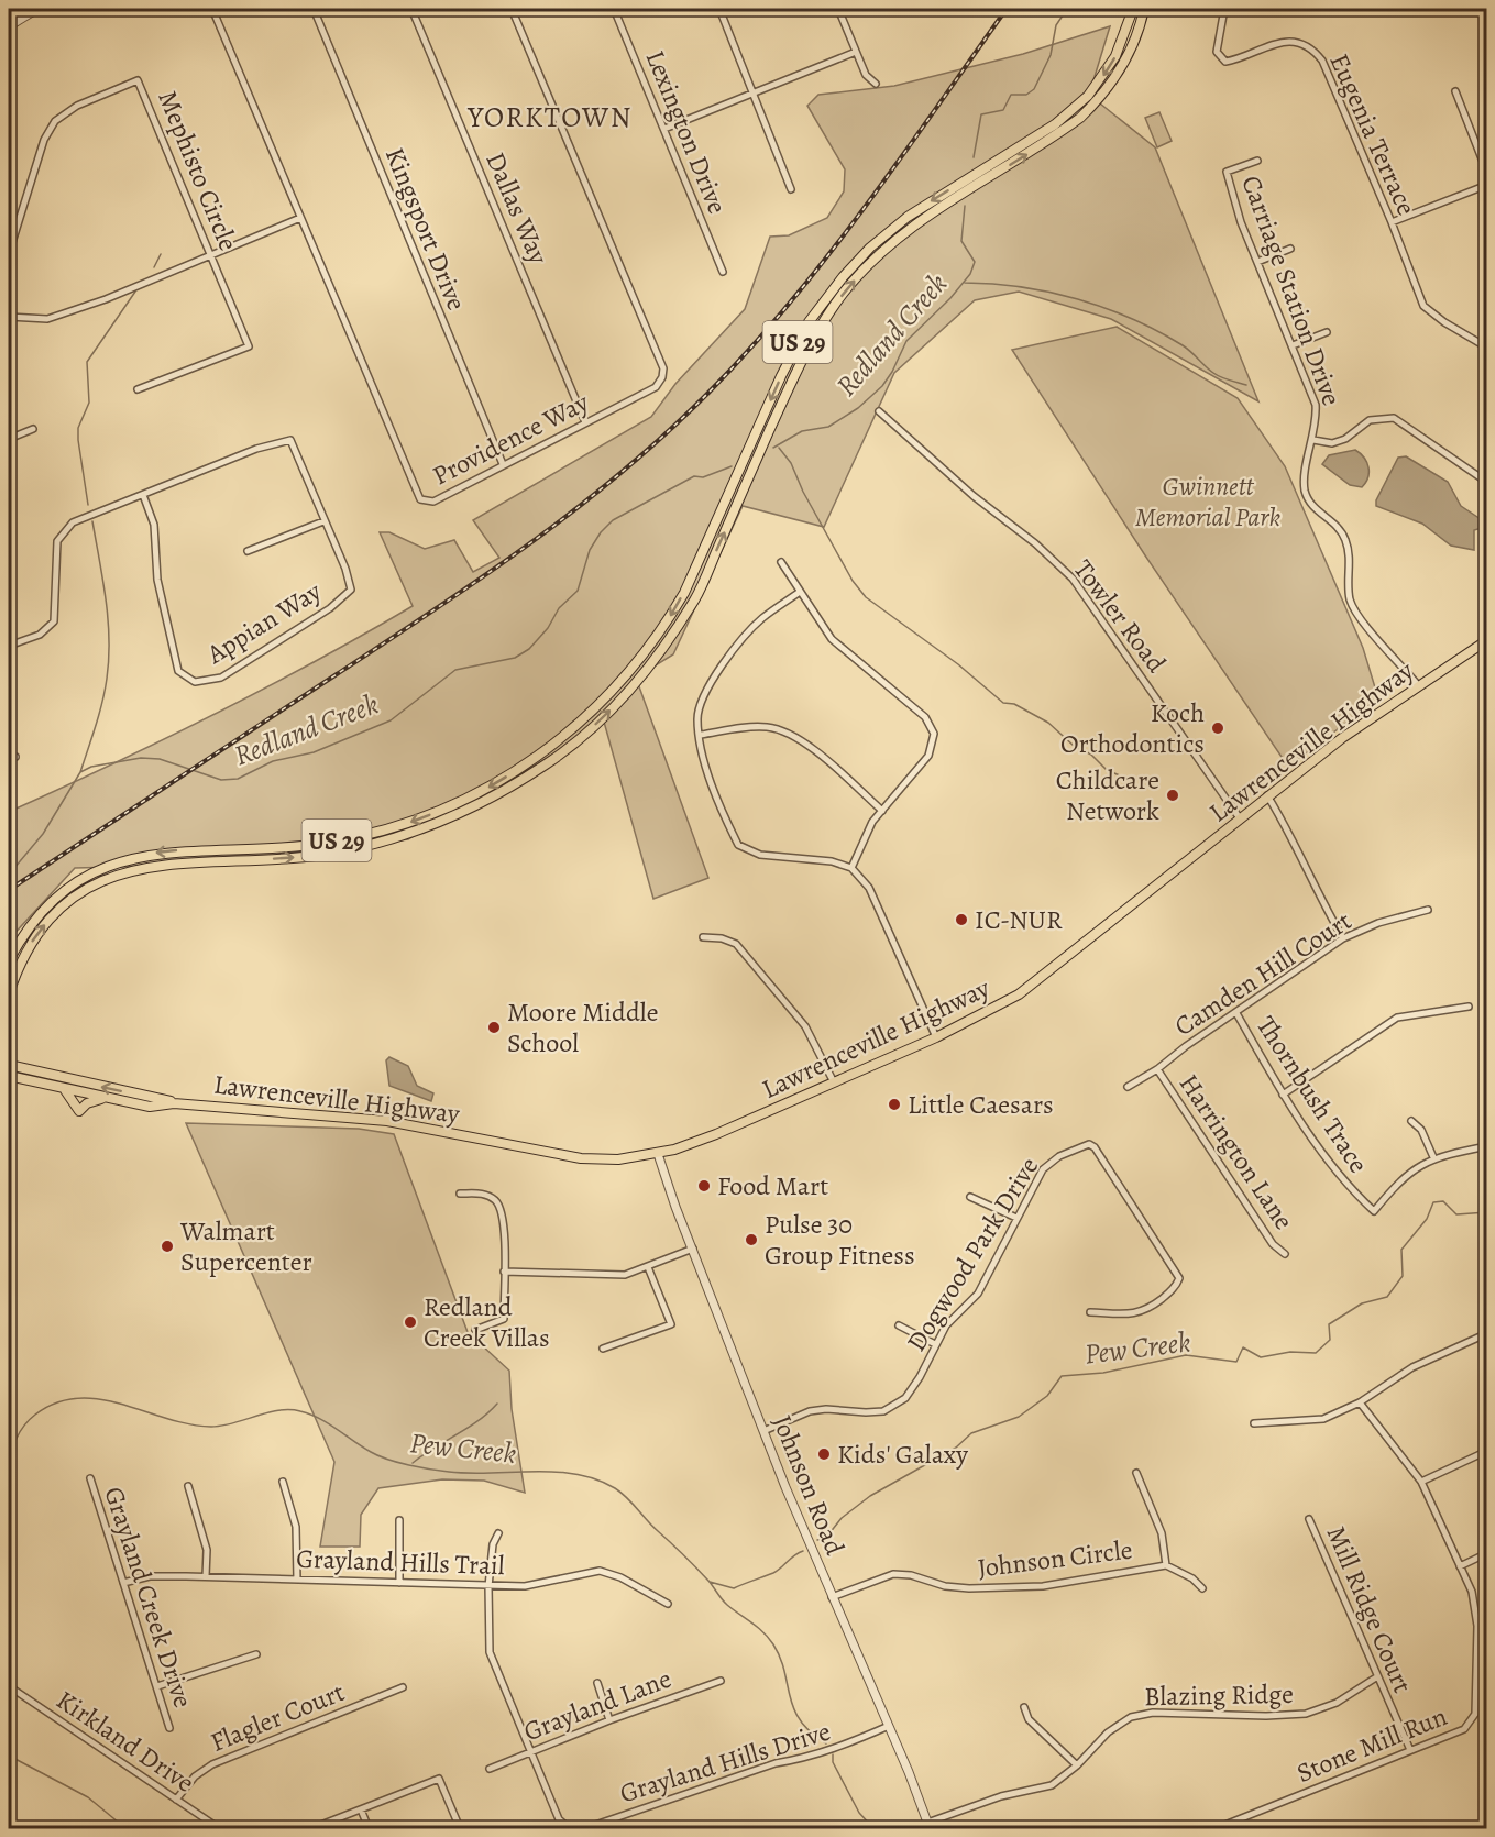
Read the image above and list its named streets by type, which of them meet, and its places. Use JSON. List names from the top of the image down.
{
  "streets": {
    "main road": ["US 29", "Lawrenceville Highway"],
    "street": [
      "Lexington Drive",
      "Eugenia Terrace",
      "Mephisto Circle",
      "Dallas Way",
      "Kingsport Drive",
      "Carriage Station Drive",
      "Providence Way",
      "Towler Road",
      "Appian Way",
      "Camden Hill Court",
      "Thornbush Trace",
      "Harrington Lane",
      "Dogwood Park Drive",
      "Johnson Road",
      "Johnson Circle",
      "Grayland Hills Trail",
      "Grayland Creek Drive",
      "Mill Ridge Court",
      "Blazing Ridge",
      "Grayland Lane",
      "Flagler Court",
      "Kirkland Drive",
      "Stone Mill Run",
      "Grayland Hills Drive"
    ]
  },
  "crossings": [
    ["Dallas Way", "Providence Way"],
    ["Kingsport Drive", "Providence Way"],
    ["Carriage Station Drive", "Lawrenceville Highway"],
    ["Towler Road", "Lawrenceville Highway"],
    ["Lawrenceville Highway", "Johnson Road"],
    ["Camden Hill Court", "Thornbush Trace"],
    ["Camden Hill Court", "Harrington Lane"],
    ["Dogwood Park Drive", "Johnson Road"],
    ["Johnson Road", "Johnson Circle"],
    ["Johnson Road", "Blazing Ridge"],
    ["Johnson Road", "Grayland Hills Drive"],
    ["Grayland Hills Trail", "Grayland Creek Drive"],
    ["Grayland Hills Trail", "Grayland Hills Drive"],
    ["Mill Ridge Court", "Blazing Ridge"],
    ["Mill Ridge Court", "Stone Mill Run"],
    ["Grayland Lane", "Grayland Hills Drive"],
    ["Flagler Court", "Kirkland Drive"]
  ],
  "districts": ["YORKTOWN"],
  "water": ["Redland Creek", "Pew Creek"],
  "parks": ["Gwinnett Memorial Park"],
  "places": [
    "Koch Orthodontics",
    "Childcare Network",
    "IC-NUR",
    "Moore Middle School",
    "Little Caesars",
    "Food Mart",
    "Pulse 30 Group Fitness",
    "Walmart Supercenter",
    "Redland Creek Villas",
    "Kids' Galaxy"
  ]
}
